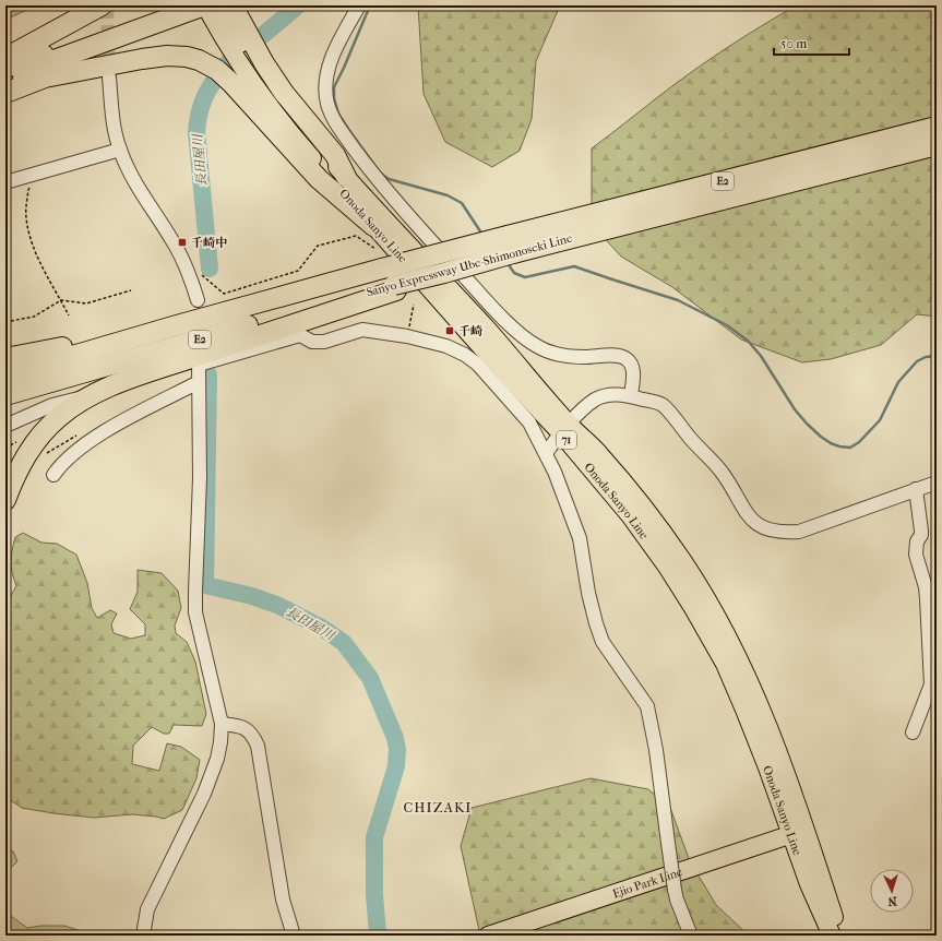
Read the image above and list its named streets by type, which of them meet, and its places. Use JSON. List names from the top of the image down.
{
  "streets": {
    "highway": ["E2", "Sanyo Expressway Ube-Shimonoseki Line"],
    "main road": ["Onoda Sanyo Line", "71", "Ejio Park Line"]
  },
  "crossings": [
    ["Onoda Sanyo Line", "Ejio Park Line"]
  ],
  "districts": ["CHIZAKI"],
  "water": ["長田屋川"],
  "places": {
    "transit": ["千崎中", "千崎"]
  },
  "scale_bar": "50 m",
  "north": "bottom"
}
